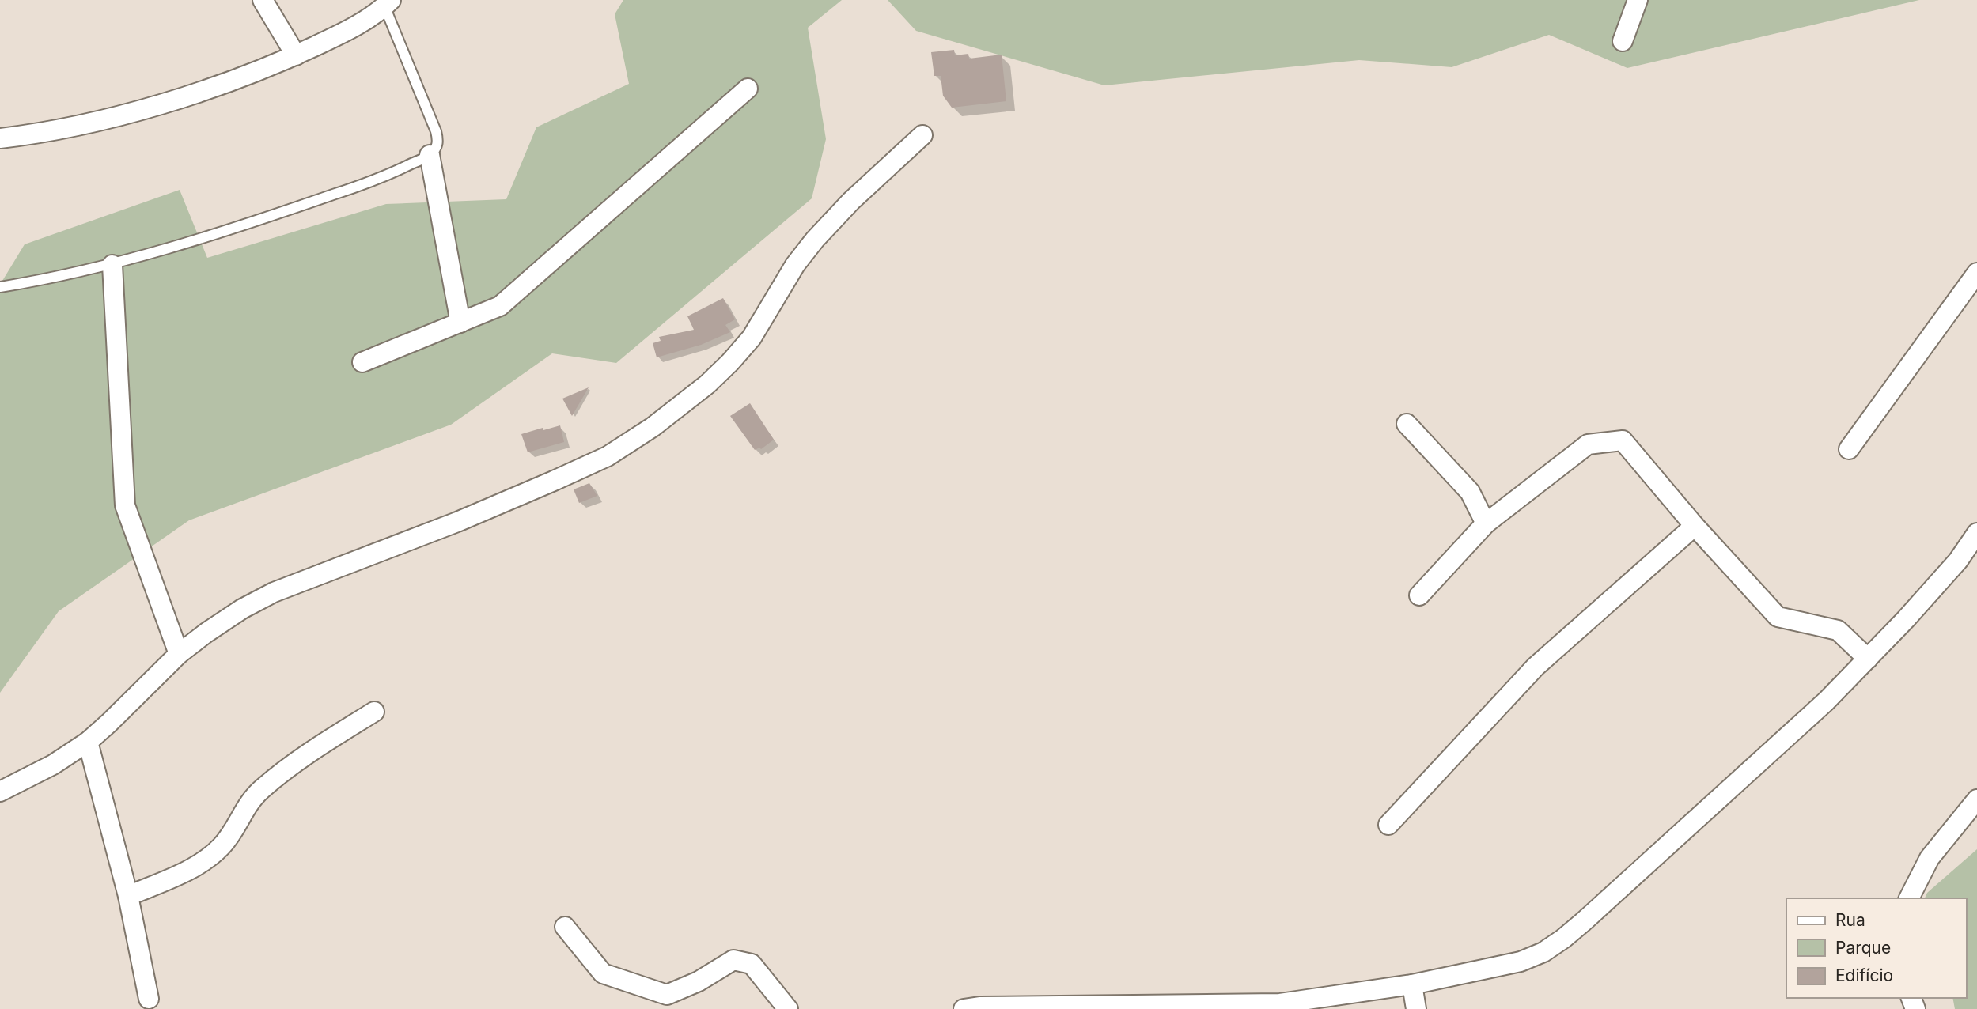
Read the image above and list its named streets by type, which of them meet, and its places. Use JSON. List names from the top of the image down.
{
  "legend": ["Rua", "Parque", "Edifício"]
}
